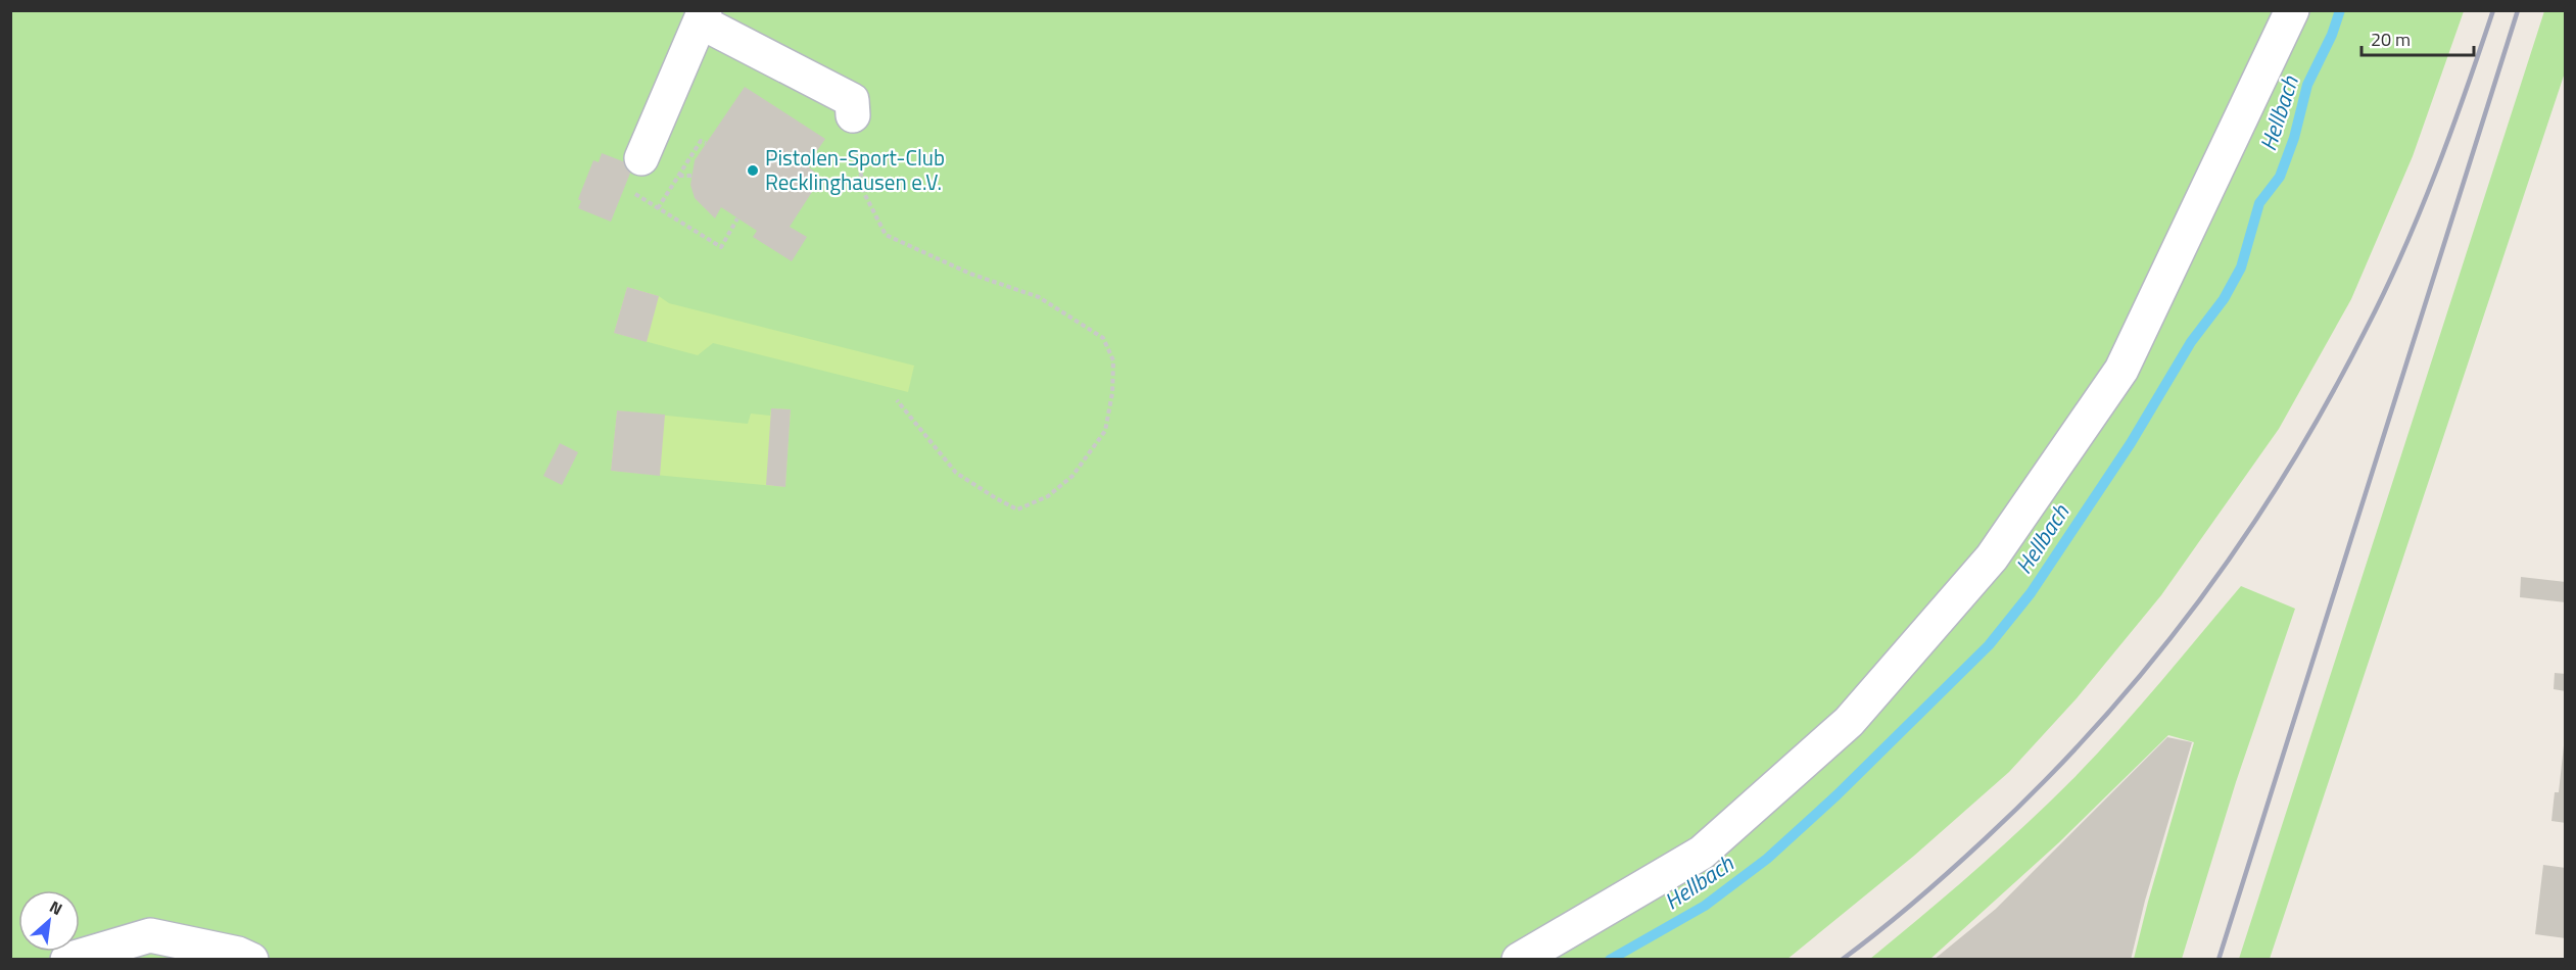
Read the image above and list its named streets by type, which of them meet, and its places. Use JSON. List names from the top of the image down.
{
  "water": ["Hellbach"],
  "places": ["Pistolen-Sport-Club Recklinghausen e.V."],
  "scale_bar": "20 m",
  "north": "top right"
}
